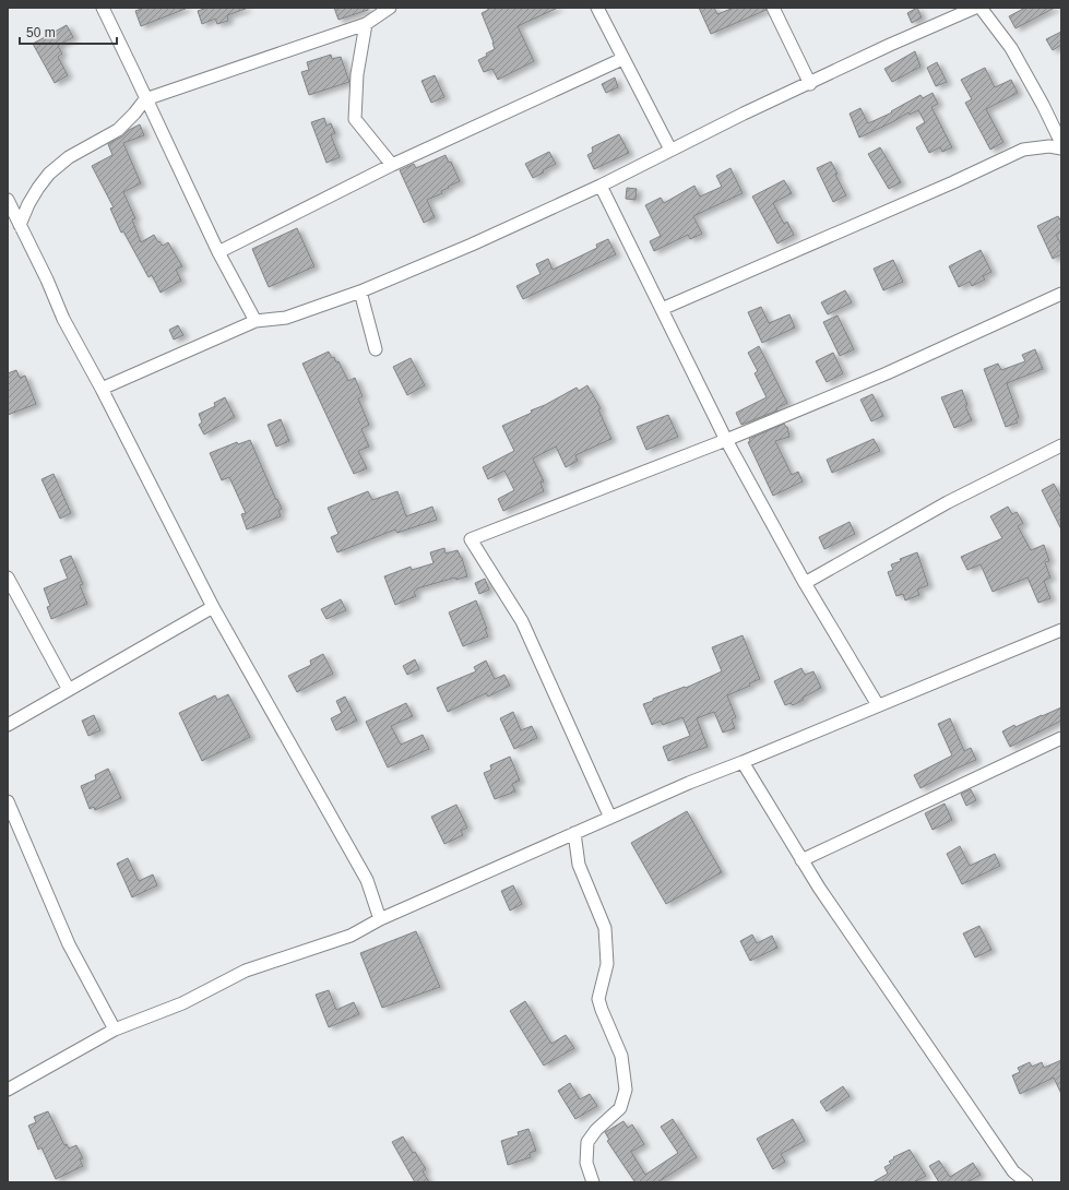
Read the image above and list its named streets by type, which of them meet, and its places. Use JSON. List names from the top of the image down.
{
  "scale_bar": "50 m"
}
